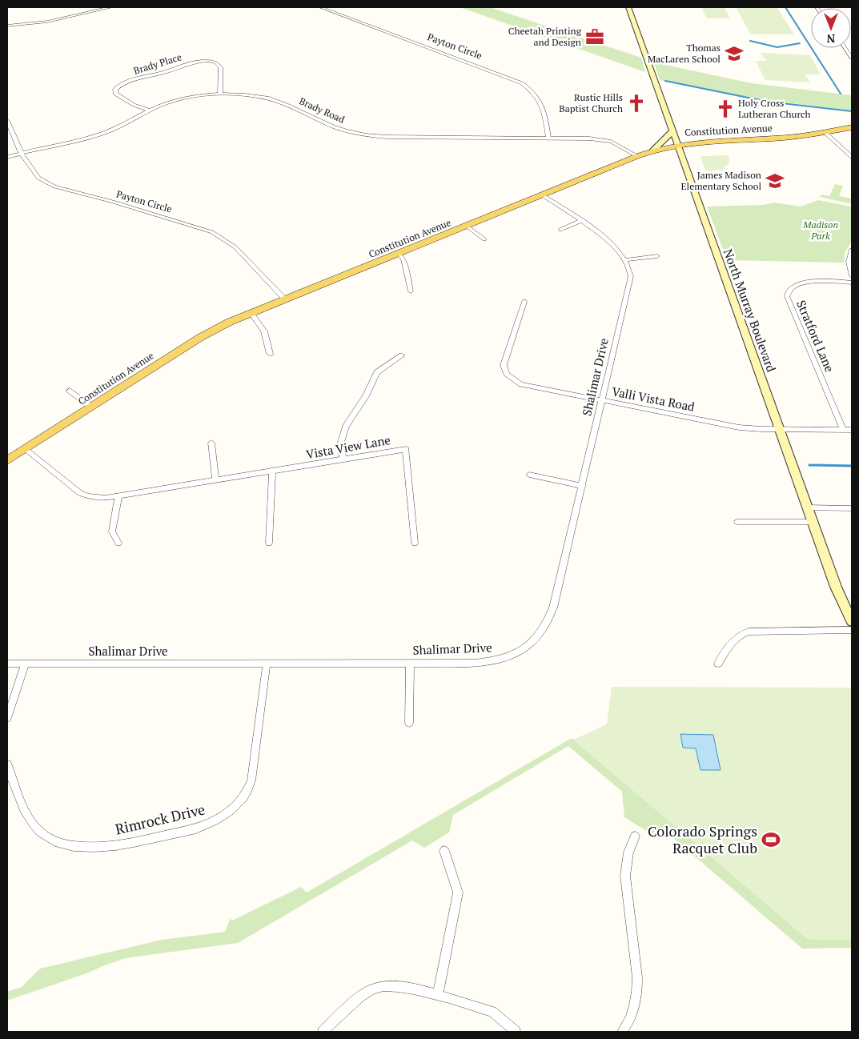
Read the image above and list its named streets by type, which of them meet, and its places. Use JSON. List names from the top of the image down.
{
  "streets": {
    "main road": ["Constitution Avenue", "North Murray Boulevard"],
    "street": [
      "Payton Circle",
      "Brady Place",
      "Brady Road",
      "Stratford Lane",
      "Shalimar Drive",
      "Valli Vista Road",
      "Vista View Lane",
      "Rimrock Drive"
    ]
  },
  "crossings": [
    ["Payton Circle", "Brady Road"],
    ["Payton Circle", "Constitution Avenue"],
    ["Brady Place", "Brady Road"],
    ["Brady Road", "Constitution Avenue"],
    ["Constitution Avenue", "North Murray Boulevard"],
    ["Constitution Avenue", "Shalimar Drive"],
    ["Constitution Avenue", "Vista View Lane"],
    ["North Murray Boulevard", "Valli Vista Road"],
    ["Stratford Lane", "Valli Vista Road"],
    ["Shalimar Drive", "Valli Vista Road"],
    ["Shalimar Drive", "Rimrock Drive"]
  ],
  "parks": ["Madison Park"],
  "places": {
    "office": ["Cheetah Printing and Design"],
    "school or university": ["Thomas MacLaren School", "James Madison Elementary School"],
    "church": ["Rustic Hills Baptist Church", "Holy Cross Lutheran Church"],
    "sports": ["Colorado Springs Racquet Club"]
  },
  "north": "bottom"
}
